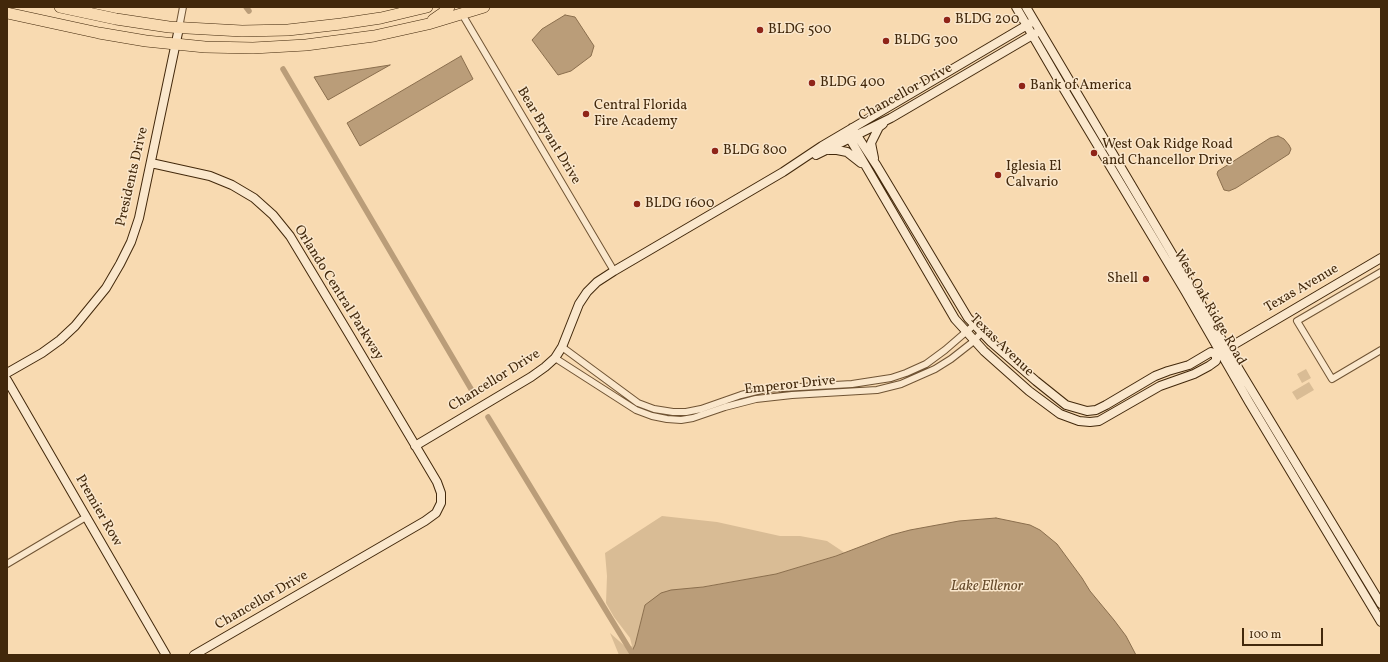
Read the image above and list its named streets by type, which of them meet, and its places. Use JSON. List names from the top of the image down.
{
  "streets": {
    "street": [
      "Chancellor Drive",
      "Bear Bryant Drive",
      "Presidents Drive",
      "Texas Avenue",
      "Orlando Central Parkway",
      "West Oak Ridge Road",
      "Emperor Drive",
      "Premier Row"
    ]
  },
  "crossings": [
    ["Chancellor Drive", "Bear Bryant Drive"],
    ["Chancellor Drive", "Texas Avenue"],
    ["Chancellor Drive", "Orlando Central Parkway"],
    ["Chancellor Drive", "West Oak Ridge Road"],
    ["Chancellor Drive", "Emperor Drive"],
    ["Presidents Drive", "Orlando Central Parkway"],
    ["Texas Avenue", "West Oak Ridge Road"],
    ["Texas Avenue", "Emperor Drive"]
  ],
  "water": ["Lake Ellenor"],
  "places": [
    "BLDG 200",
    "BLDG 500",
    "BLDG 300",
    "BLDG 400",
    "Bank of America",
    "Central Florida Fire Academy",
    "BLDG 800",
    "West Oak Ridge Road and Chancellor Drive",
    "Iglesia El Calvario",
    "BLDG 1600",
    "Shell"
  ],
  "scale_bar": "100 m"
}
